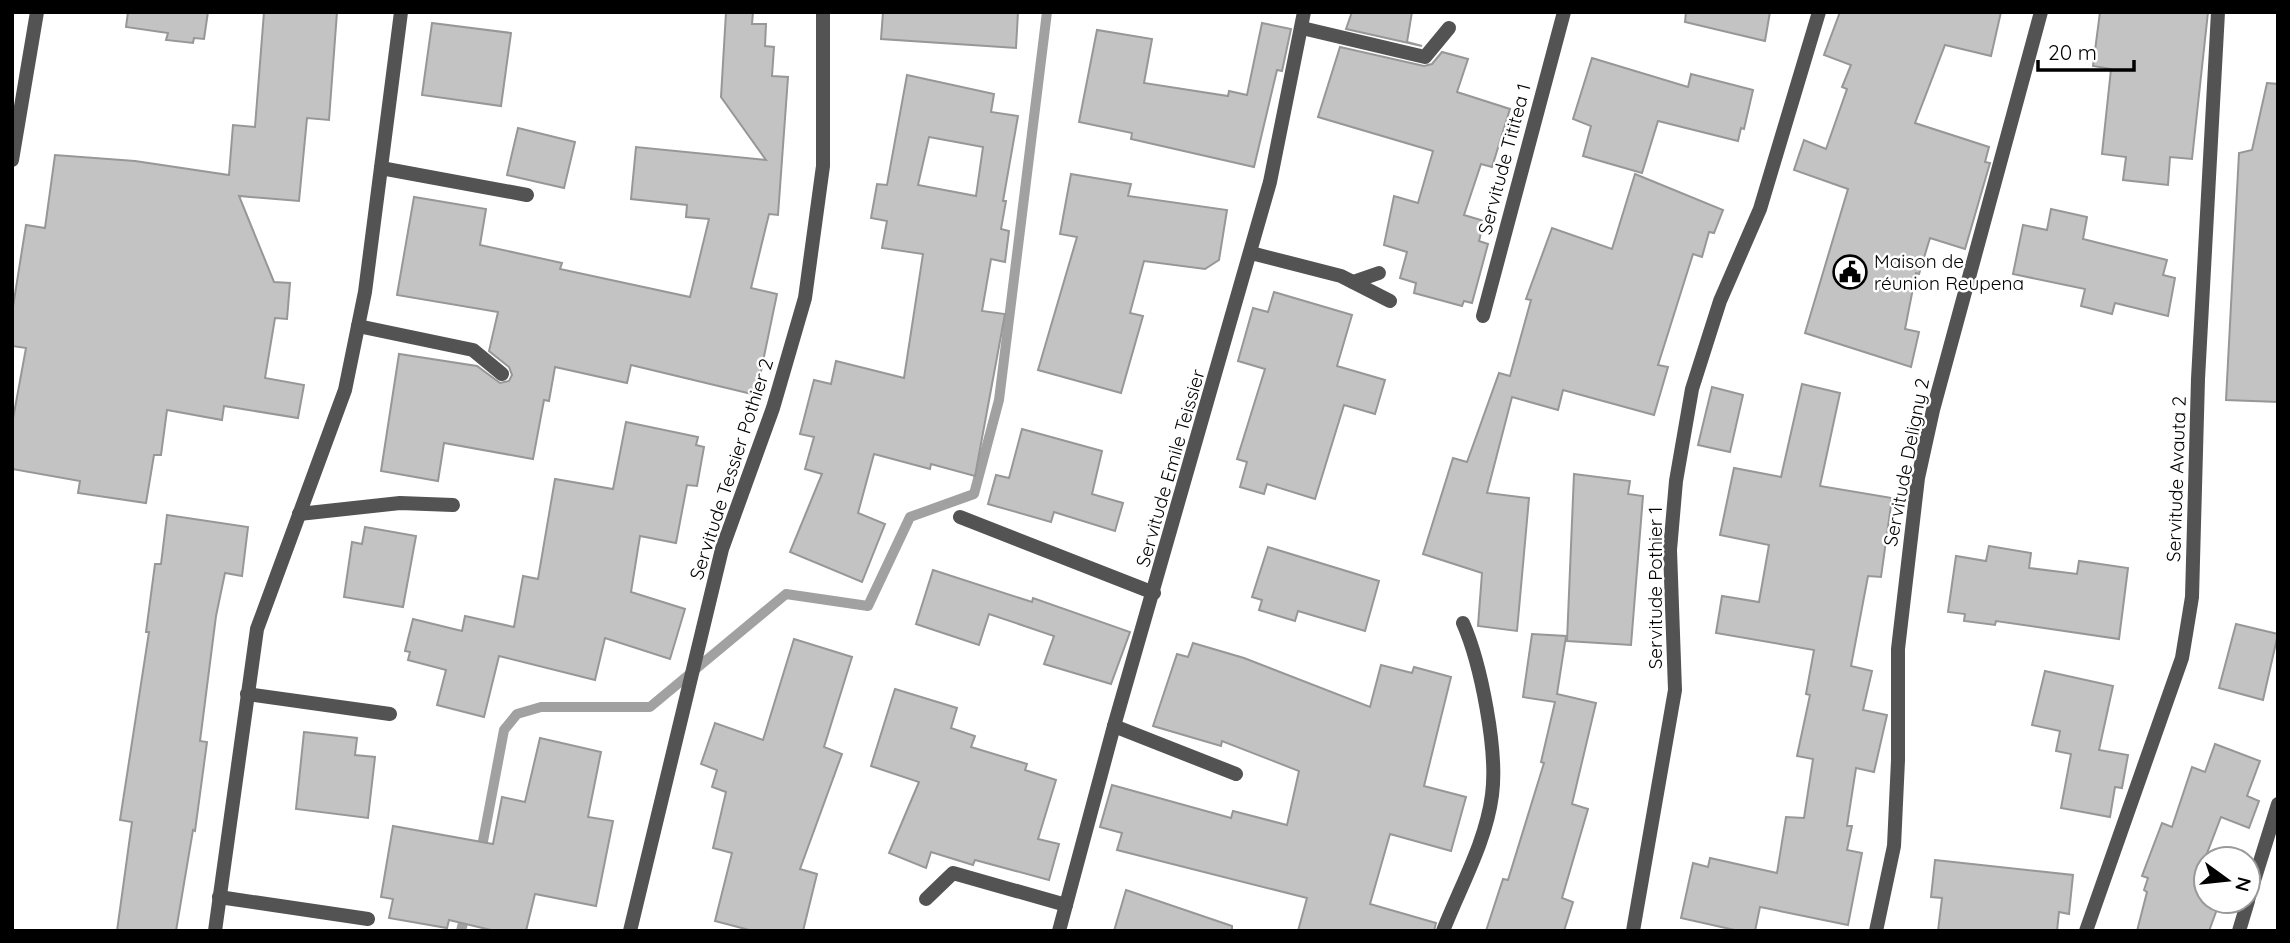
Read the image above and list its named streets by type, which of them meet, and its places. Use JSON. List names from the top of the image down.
{
  "streets": {
    "street": [
      "Servitude Tititea 1",
      "Servitude Deligny 2",
      "Servitude Emile Teissier",
      "Servitude Tessier Pothier 2",
      "Servitude Avauta 2",
      "Servitude Pothier 1"
    ]
  },
  "places": {
    "public building": ["Maison de réunion Reupena"]
  },
  "scale_bar": "20 m",
  "north": "right"
}
